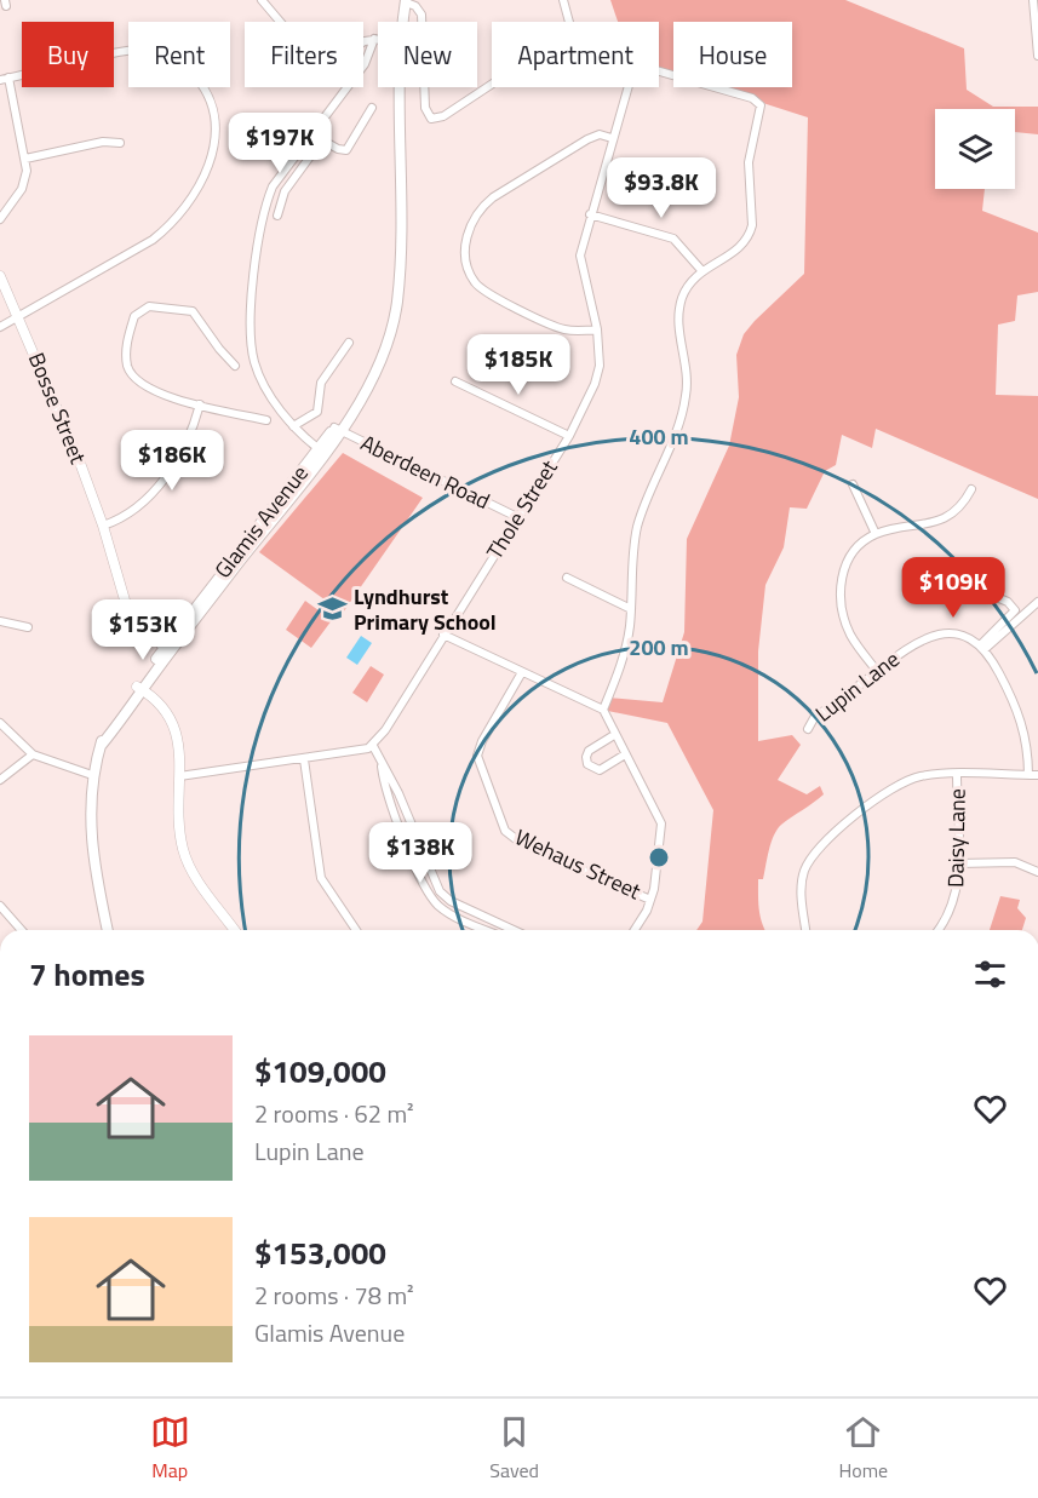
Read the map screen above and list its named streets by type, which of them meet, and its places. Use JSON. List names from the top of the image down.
{
  "streets": {
    "main road": ["Glamis Avenue"],
    "street": [
      "Bosse Street",
      "Aberdeen Road",
      "Thole Street",
      "Lupin Lane",
      "Daisy Lane",
      "Wehaus Street"
    ]
  },
  "crossings": [
    ["Bosse Street", "Glamis Avenue"],
    ["Aberdeen Road", "Thole Street"],
    ["Aberdeen Road", "Glamis Avenue"]
  ],
  "places": {
    "school or university": ["Lyndhurst Primary School"]
  },
  "page": {
    "chip": [
      "Buy",
      "Rent",
      "Filters",
      "New",
      "Apartment",
      "House"
    ],
    "price": [
      "$197K",
      "$93.8K",
      "$185K",
      "$186K",
      "$109K",
      "$153K",
      "$138K"
    ],
    "heading": "7 homes",
    "list": [
      {
        "name": "$109,000",
        "note": "2 rooms · 62 m² · Lupin Lane"
      },
      {
        "name": "$153,000",
        "note": "2 rooms · 78 m² · Glamis Avenue"
      }
    ],
    "tabs": ["Map", "Saved", "Home"]
  },
  "rings": ["400 m", "200 m"]
}
